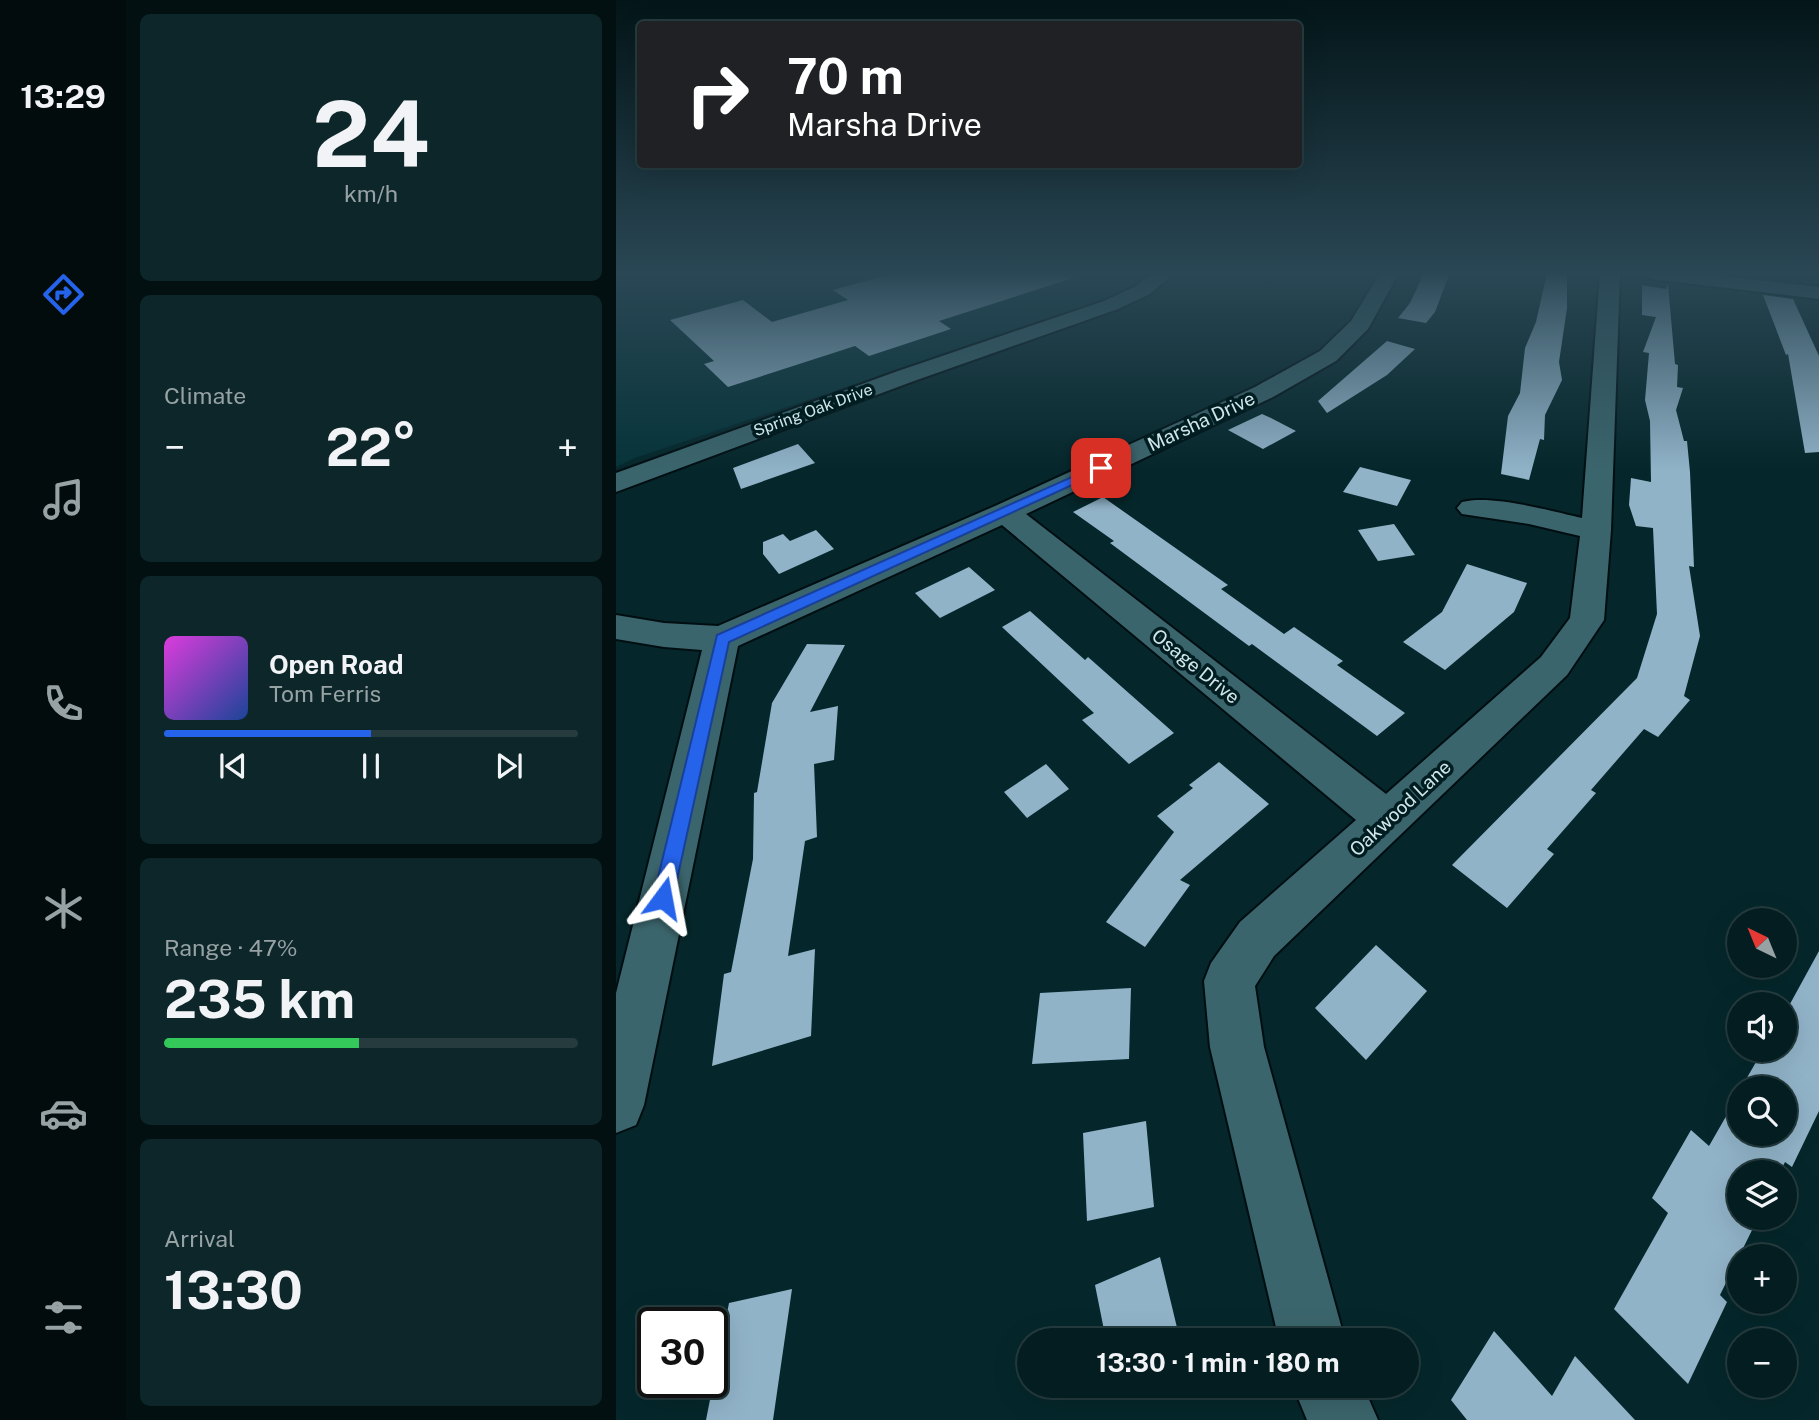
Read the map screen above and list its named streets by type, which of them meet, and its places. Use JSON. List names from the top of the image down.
{
  "streets": {
    "street": [
      "Spring Oak Drive",
      "Marsha Drive",
      "Osage Drive",
      "Oakwood Lane"
    ]
  },
  "crossings": [
    ["Marsha Drive", "Osage Drive"],
    ["Osage Drive", "Oakwood Lane"]
  ],
  "north": "top left",
  "page": {
    "tabs": "13:29",
    "tile": [
      ["24", "km/h"],
      "Climate",
      ["Range · 47%", "235 km"],
      ["Arrival", "13:30"]
    ],
    "turn": ["70 m", "Marsha Drive"],
    "heat": ["−", "22°", "+"],
    "song": ["Open Road", "Tom Ferris"],
    "map_buttons": ["+", "−"],
    "limit": "30",
    "trip": "13:30 · 1 min · 180 m"
  }
}
